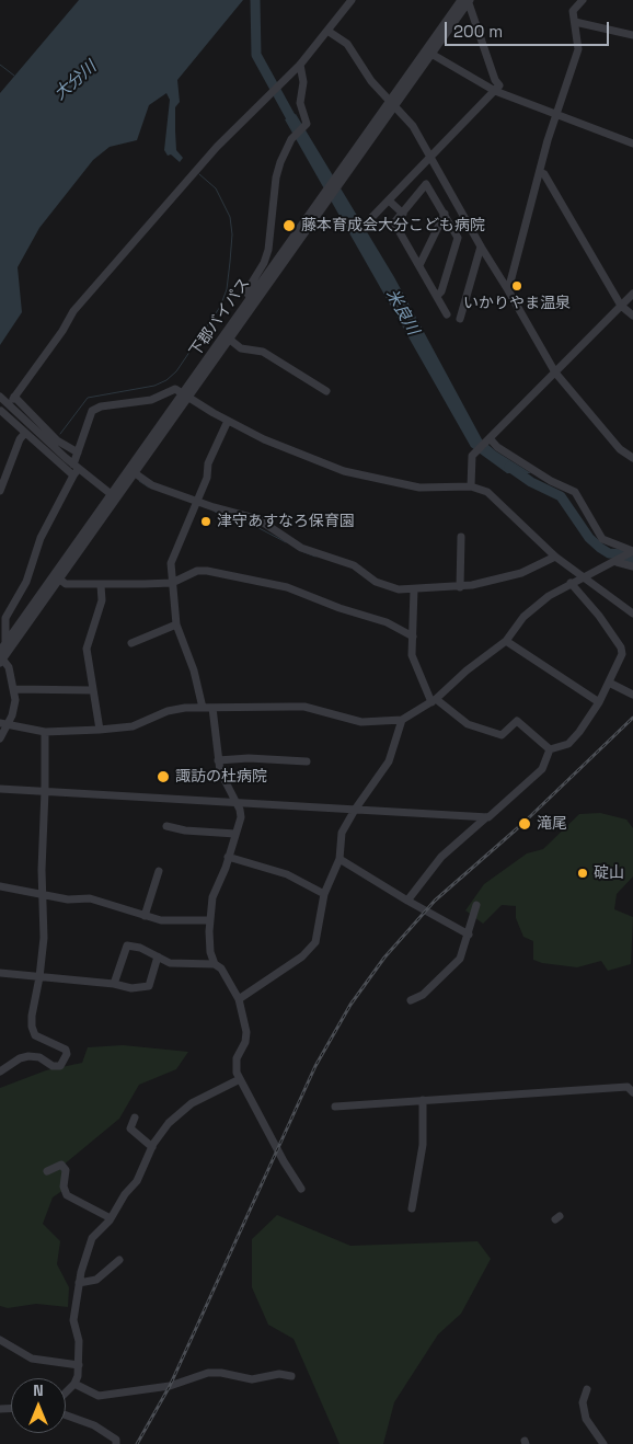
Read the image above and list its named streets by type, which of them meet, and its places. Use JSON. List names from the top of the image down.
{
  "streets": {
    "street": ["下郡バイパス"]
  },
  "water": ["大分川", "米良川"],
  "places": [
    "藤本育成会大分こども病院",
    "いかりやま温泉",
    "津守あすなろ保育園",
    "諏訪の杜病院",
    "滝尾",
    "碇山"
  ],
  "scale_bar": "200 m",
  "north": "top"
}
